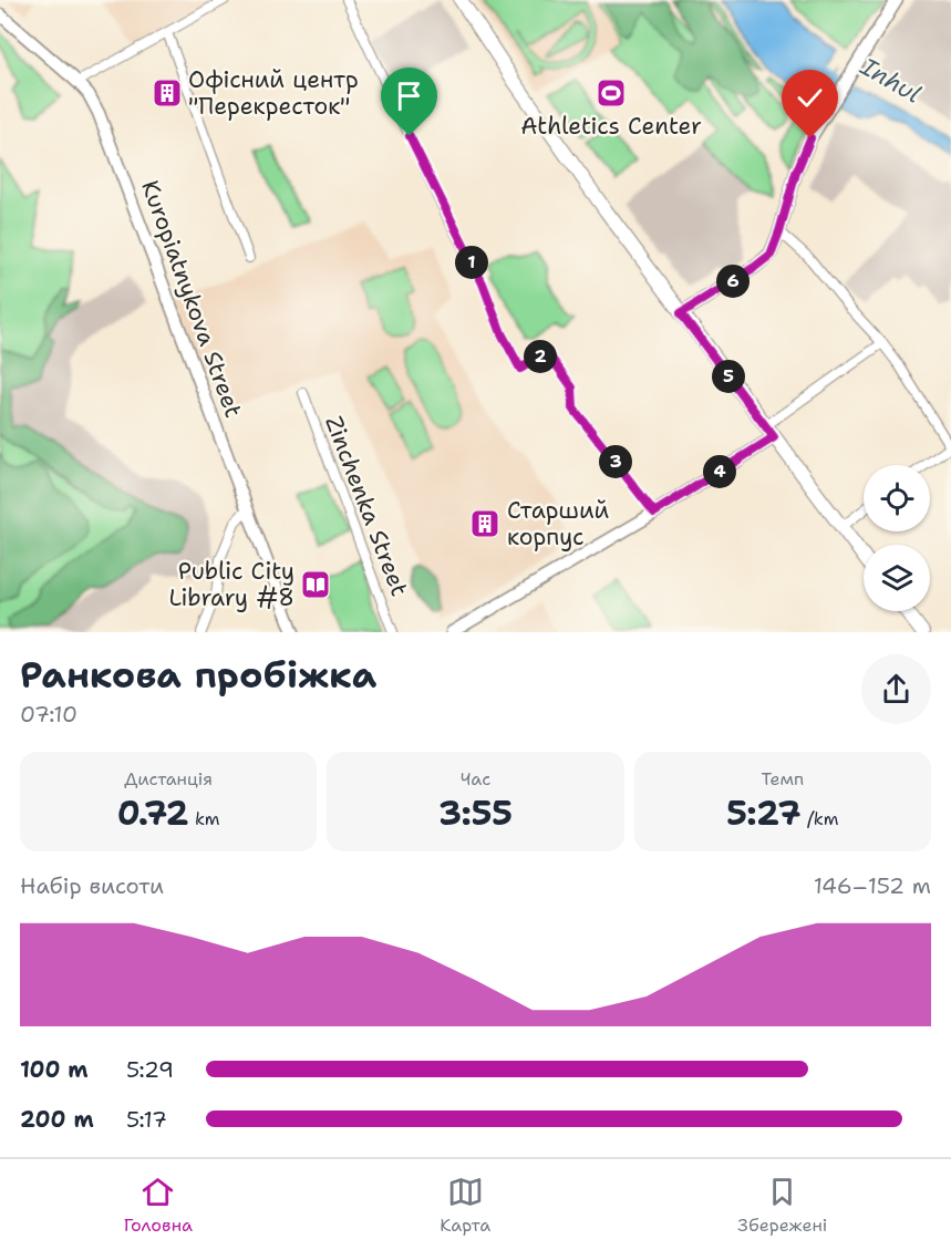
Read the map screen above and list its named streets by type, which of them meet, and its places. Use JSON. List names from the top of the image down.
{
  "streets": {
    "street": ["Kuropiatnykova Street", "Zinchenka Street"]
  },
  "water": ["Inhul"],
  "places": {
    "building": ["Офісний центр \"Перекресток\"", "Старший корпус"],
    "sports": ["Athletics Center"],
    "library": ["Public City Library #8"]
  },
  "page": {
    "pins": [
      "1",
      "6",
      "2",
      "5",
      "3",
      "4"
    ],
    "heading": ["Ранкова пробіжка", "07:10"],
    "stats": [
      ["Дистанція", "0.72 km"],
      ["Час", "3:55"],
      ["Темп", "5:27 /km"]
    ],
    "chart": ["Набір висоти", "146–152 m"],
    "list": [
      {
        "name": "100 m",
        "note": "5:29"
      },
      {
        "name": "200 m",
        "note": "5:17"
      }
    ],
    "tabs": ["Головна", "Карта", "Збережені"]
  }
}
